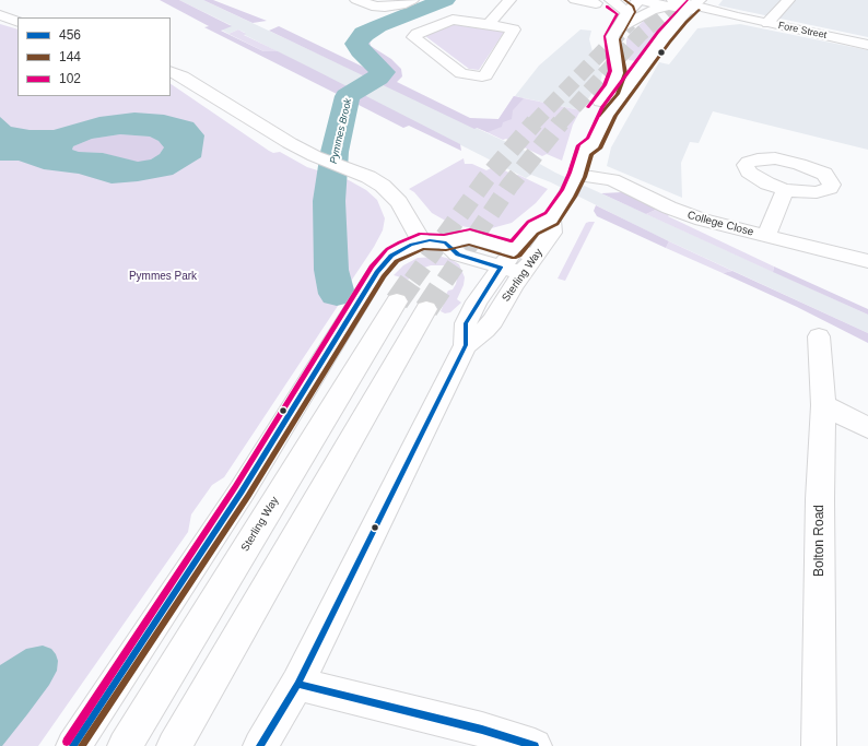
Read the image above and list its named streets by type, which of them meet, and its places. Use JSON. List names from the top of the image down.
{
  "streets": {
    "main road": [
      "Fore Street",
      "College Close",
      "Sterling Way",
      "Bolton Road"
    ]
  },
  "crossings": [
    ["Fore Street", "Sterling Way"],
    ["College Close", "Sterling Way"]
  ],
  "water": ["Pymmes Brook"],
  "parks": ["Pymmes Park"],
  "lines": ["transit line 144", "transit line 102", "transit line 456"],
  "legend": ["456", "144", "102"]
}
